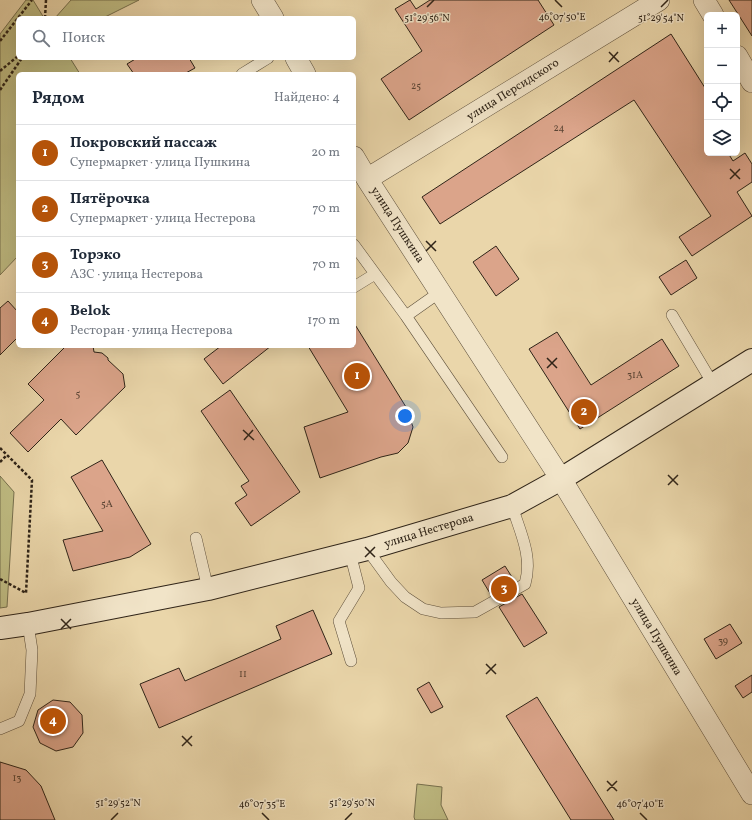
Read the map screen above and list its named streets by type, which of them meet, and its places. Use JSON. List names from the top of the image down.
{
  "streets": {
    "main road": ["улица Нестерова"],
    "street": ["улица Персидского", "улица Пушкина"]
  },
  "crossings": [
    ["улица Персидского", "улица Пушкина"],
    ["улица Пушкина", "улица Нестерова"]
  ],
  "house_numbers": [
    "25",
    "24",
    "31А",
    "5",
    "5А",
    "39",
    "11",
    "13"
  ],
  "page": {
    "map_buttons": ["+", "−"],
    "search": "Поиск",
    "heading": ["Рядом", "Найдено: 4"],
    "list": [
      {
        "mark": "1",
        "name": "Покровский пассаж",
        "note": "Супермаркет · улица Пушкина",
        "value": "20 m"
      },
      {
        "mark": "2",
        "name": "Пятёрочка",
        "note": "Супермаркет · улица Нестерова",
        "value": "70 m"
      },
      {
        "mark": "3",
        "name": "Торэко",
        "note": "АЗС · улица Нестерова",
        "value": "70 m"
      },
      {
        "mark": "4",
        "name": "Belok",
        "note": "Ресторан · улица Нестерова",
        "value": "170 m"
      }
    ],
    "pins": [
      "1",
      "2",
      "3",
      "4"
    ]
  },
  "coordinates": [
    "46°07'50\"E",
    "51°29'56\"N",
    "51°29'54\"N",
    "51°29'52\"N",
    "51°29'50\"N",
    "46°07'35\"E",
    "46°07'40\"E"
  ]
}
